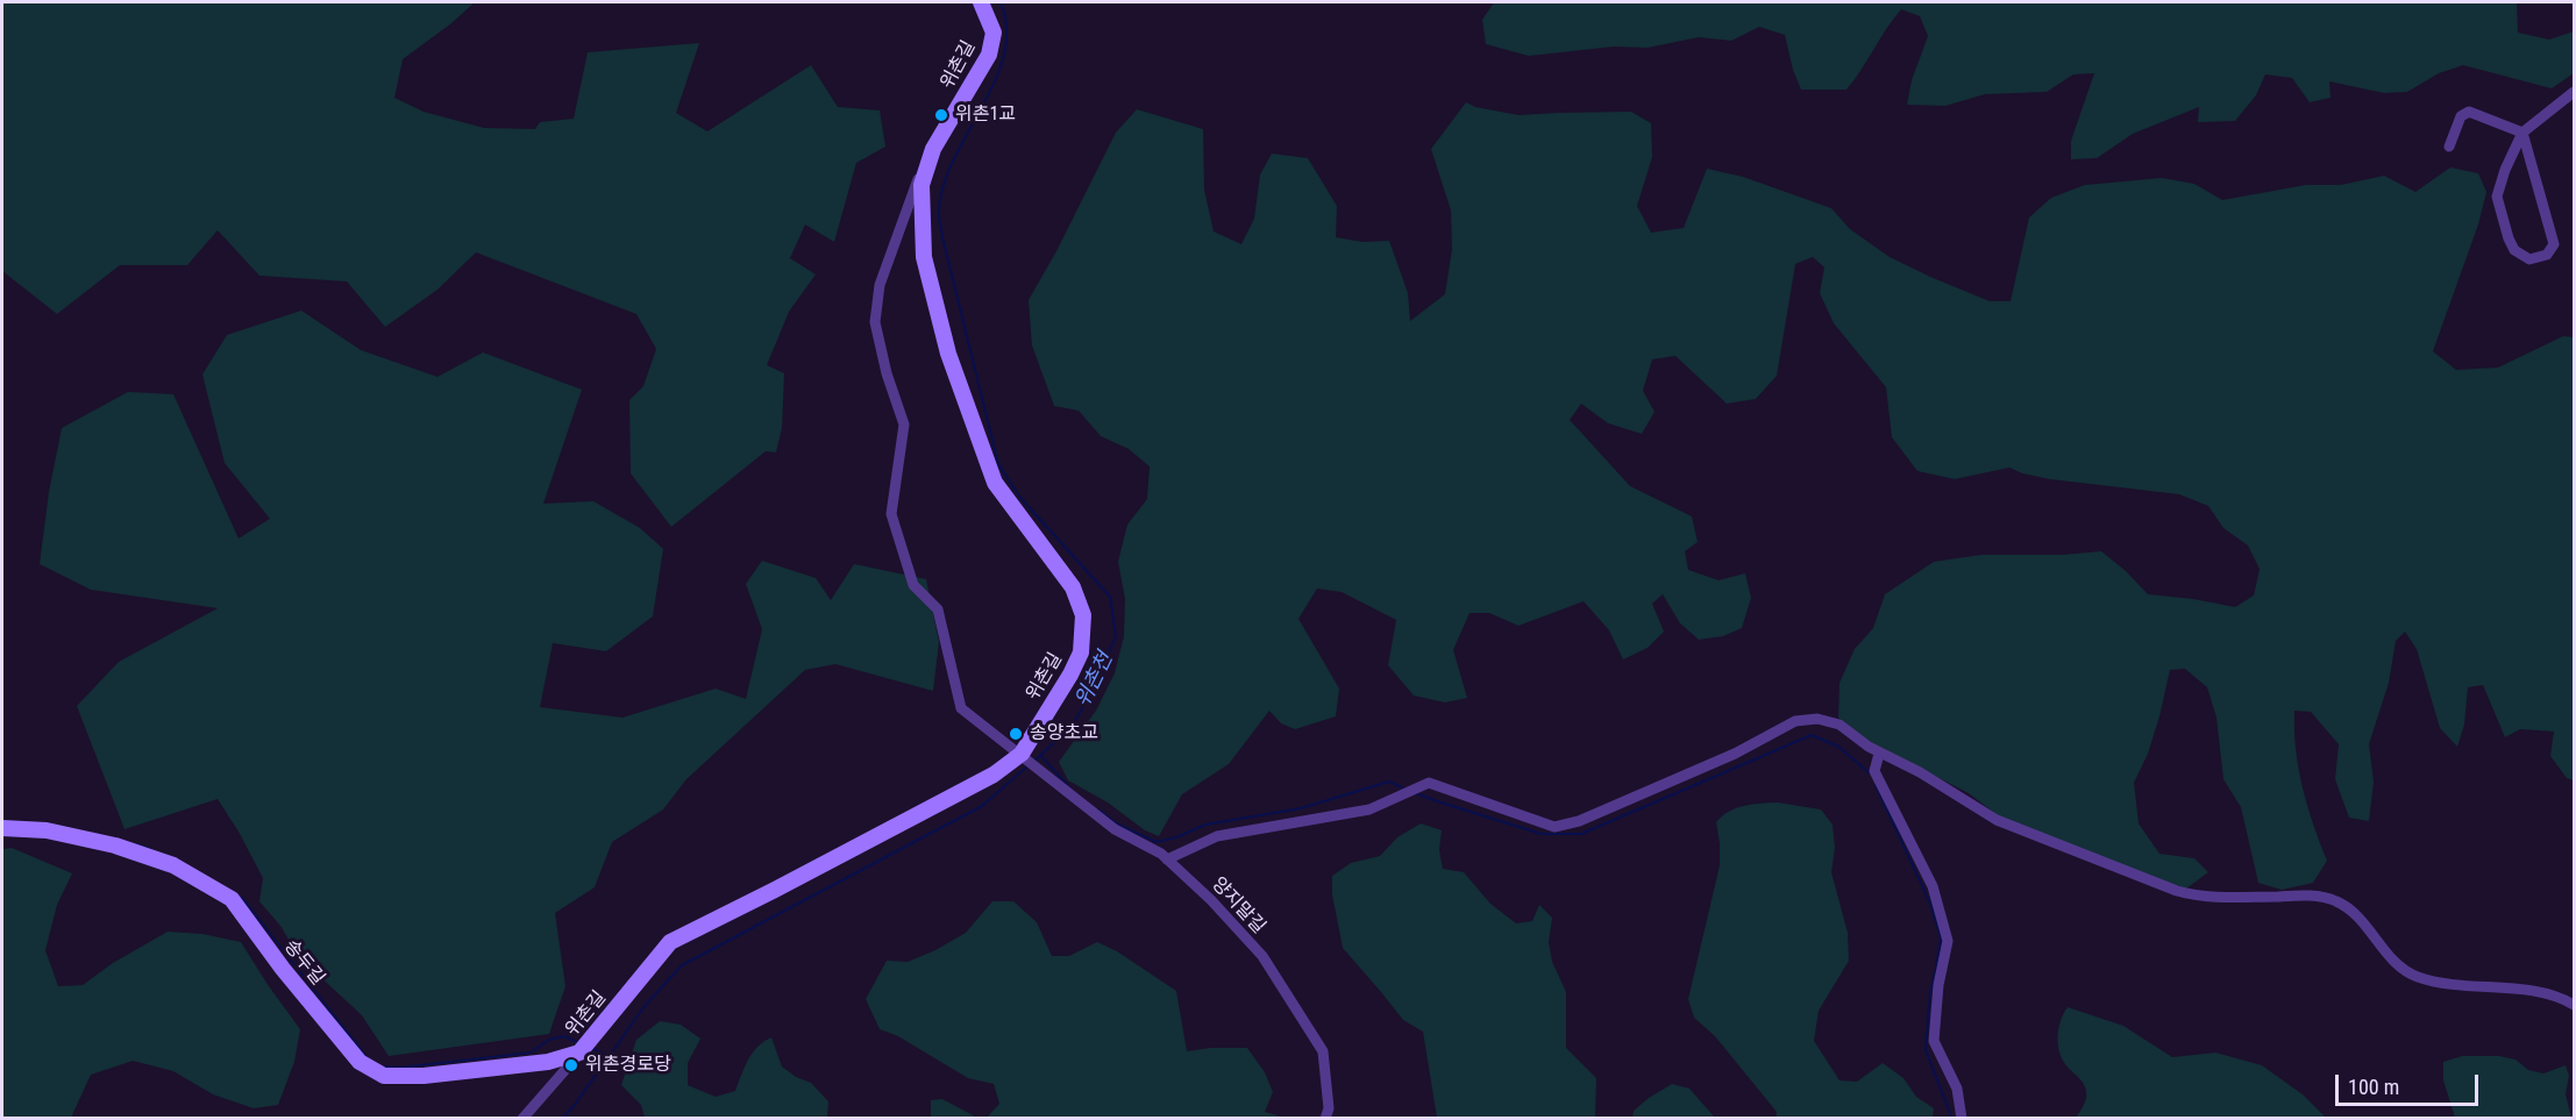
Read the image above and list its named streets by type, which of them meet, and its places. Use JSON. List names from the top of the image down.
{
  "streets": {
    "street": ["위촌길", "양지말길", "송두길"]
  },
  "crossings": [
    ["위촌길", "양지말길"],
    ["위촌길", "송두길"]
  ],
  "water": ["위촌천"],
  "places": ["위촌1교", "송양초교", "위촌경로당"],
  "scale_bar": "100 m"
}
